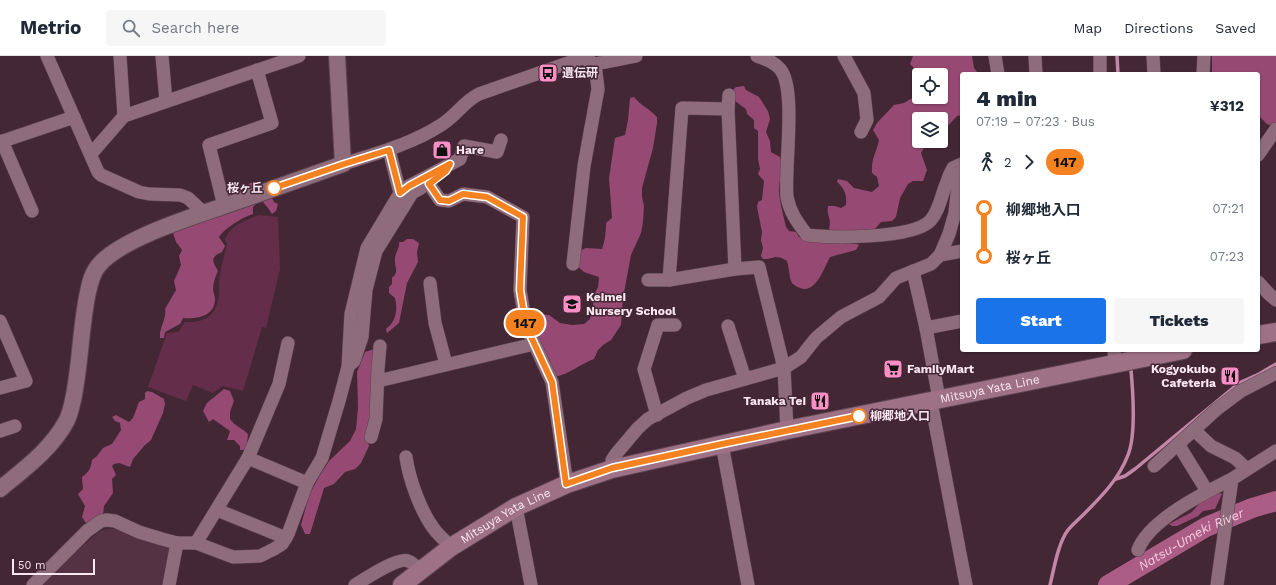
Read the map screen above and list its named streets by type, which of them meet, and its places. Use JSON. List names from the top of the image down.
{
  "streets": {
    "main road": ["Mitsuya Yata Line"]
  },
  "water": ["Natsu-Umeki River"],
  "places": {
    "bus stop": ["遺伝研"],
    "shop": ["Hare"],
    "other": ["桜ヶ丘", "柳郷地入口"],
    "school or university": ["Keimei Nursery School"],
    "supermarket": ["FamilyMart"],
    "restaurant": ["Kogyokubo Cafeteria", "Tanaka Tei"]
  },
  "lines": ["bus line 147"],
  "scale_bar": "50 m",
  "page": {
    "header": "Metrio",
    "search": "Search here",
    "nav": ["Map", "Directions", "Saved"],
    "on_map": "147",
    "heading": ["4 min", "07:19 – 07:23 · Bus", "¥312"],
    "legs": ["2", "147"],
    "list": [
      {
        "name": "柳郷地入口",
        "value": "07:21"
      },
      {
        "name": "桜ヶ丘",
        "value": "07:23"
      }
    ],
    "buttons": ["Start", "Tickets"],
    "scale": "50 m"
  }
}
